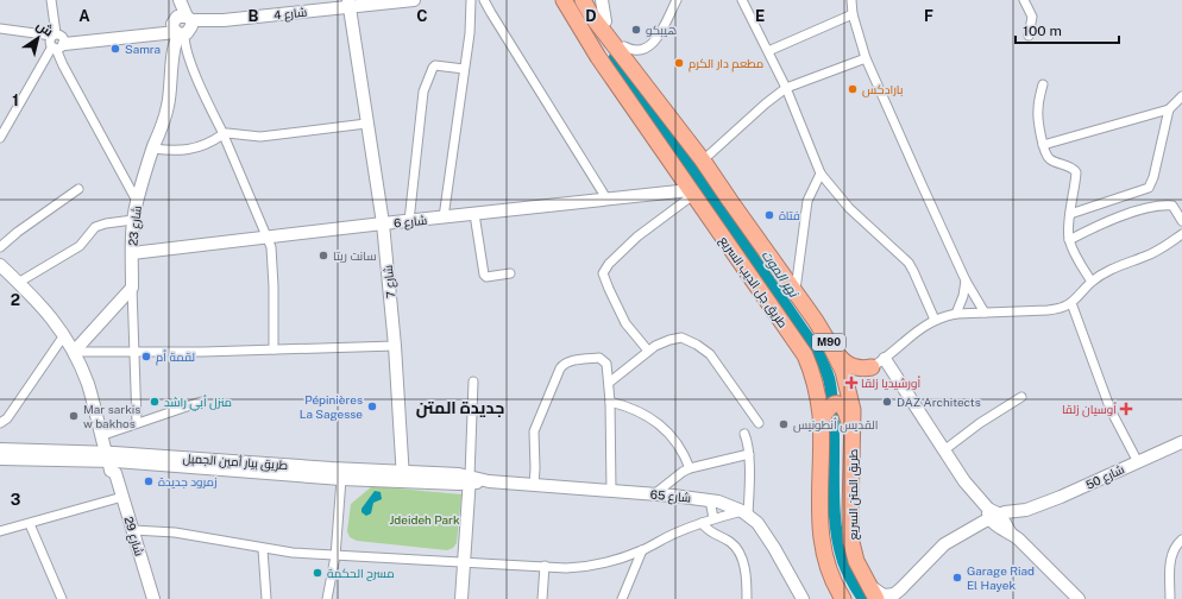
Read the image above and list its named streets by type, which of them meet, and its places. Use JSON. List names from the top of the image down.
{
  "streets": {
    "highway": ["طريق جل الديب السريع", "M90", "طريق المتن السريع"],
    "street": [
      "شارع 4",
      "شارع 6",
      "شارع 23",
      "شارع 7",
      "طريق بيار أمين الجميل",
      "شارع 50",
      "شارع 65",
      "شارع 29"
    ]
  },
  "crossings": [
    ["شارع 4", "شارع 23"],
    ["شارع 4", "شارع 7"],
    ["شارع 6", "شارع 23"],
    ["شارع 6", "شارع 7"],
    ["شارع 6", "طريق جل الديب السريع"],
    ["شارع 7", "طريق بيار أمين الجميل"],
    ["M90", "طريق المتن السريع"],
    ["طريق بيار أمين الجميل", "شارع 65"],
    ["طريق بيار أمين الجميل", "شارع 29"],
    ["شارع 50", "طريق المتن السريع"]
  ],
  "districts": ["جديدة المتن"],
  "water": ["نهر الموت"],
  "parks": ["Jdeideh Park"],
  "places": {
    "other": [
      "هيبكو",
      "Samra",
      "مطعم دار الكرم",
      "بارادكس",
      "فتاة",
      "سانت ريتا",
      "لقمة أم",
      "منزل أبي راشد",
      "DAZ Architects",
      "Pépinières La Sagesse",
      "Mar sarkis w bakhos",
      "القديس أنطونيس",
      "زمرود جديدة",
      "مسرح الحكمة",
      "Garage Riad El Hayek"
    ],
    "health": ["أورشيديا زلقا", "أوسيان زلقا"]
  },
  "scale_bar": "100 m",
  "north": "top right",
  "grid": {
    "columns": [
      "A",
      "B",
      "C",
      "D",
      "E",
      "F"
    ],
    "rows": ["1", "2", "3"]
  }
}
